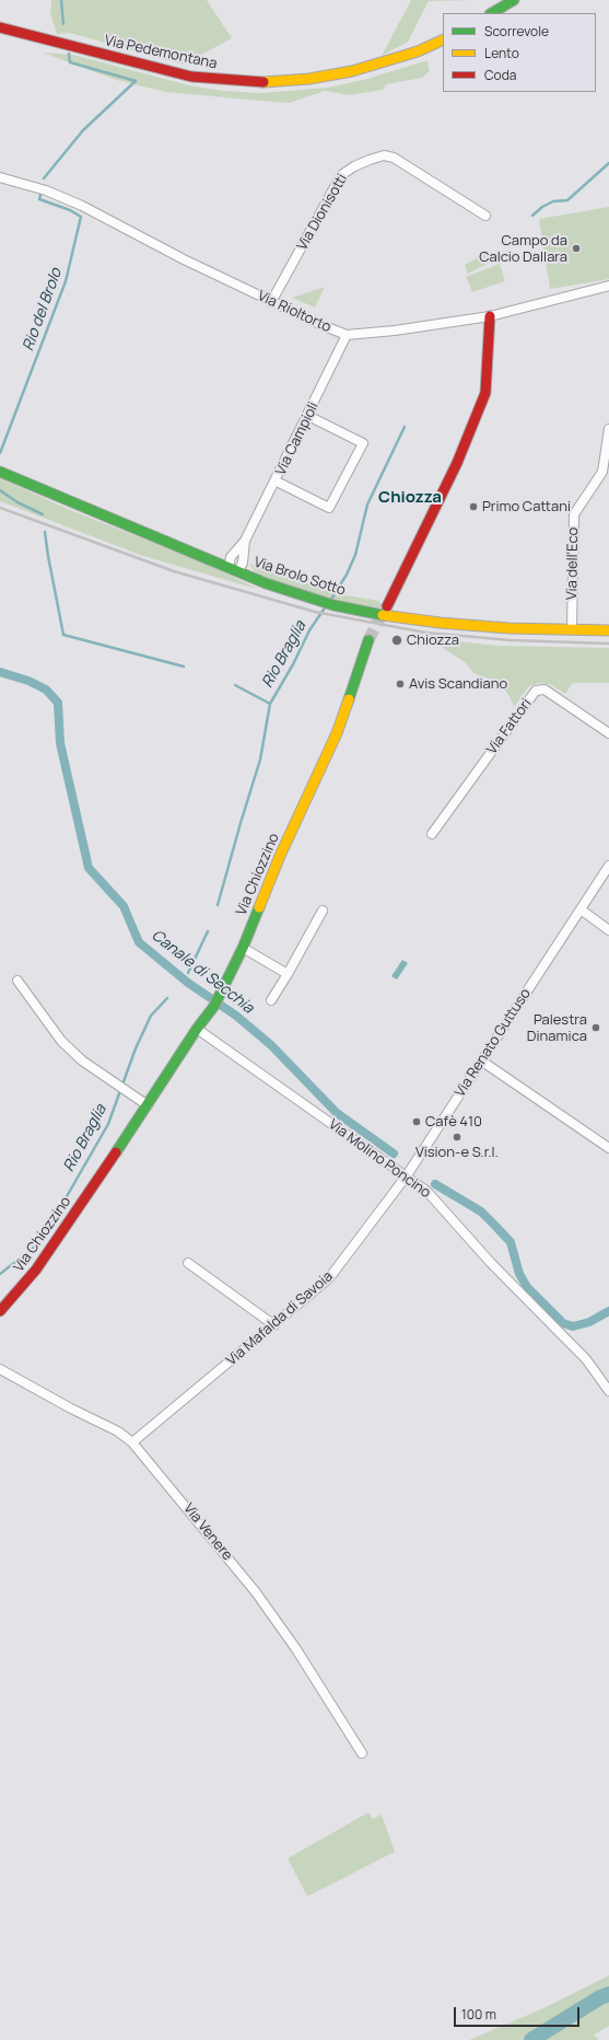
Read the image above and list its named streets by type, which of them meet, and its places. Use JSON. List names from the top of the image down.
{
  "streets": {
    "main road": ["Via Pedemontana", "Via Brolo Sotto", "Via Chiozzino"],
    "street": [
      "Via Dionisotti",
      "Via Rioltorto",
      "Via Campioli",
      "Via dell'Eco",
      "Via Fattori",
      "Via Renato Guttuso",
      "Via Molino Poncino",
      "Via Mafalda di Savoia",
      "Via Venere"
    ]
  },
  "crossings": [
    ["Via Dionisotti", "Via Rioltorto"],
    ["Via Rioltorto", "Via Campioli"],
    ["Via Campioli", "Via Brolo Sotto"],
    ["Via dell'Eco", "Via Brolo Sotto"],
    ["Via Chiozzino", "Via Molino Poncino"],
    ["Via Renato Guttuso", "Via Molino Poncino"],
    ["Via Renato Guttuso", "Via Mafalda di Savoia"],
    ["Via Molino Poncino", "Via Mafalda di Savoia"],
    ["Via Mafalda di Savoia", "Via Venere"]
  ],
  "districts": ["Chiozza"],
  "water": ["Rio del Brolo", "Rio Braglia", "Canale di Secchia"],
  "places": [
    "Campo da Calcio Dallara",
    "Primo Cattani",
    "Chiozza",
    "Avis Scandiano",
    "Palestra Dinamica",
    "Cafè 410",
    "Vision-e S.r.l."
  ],
  "legend": ["Scorrevole", "Lento", "Coda"],
  "scale_bar": "100 m"
}
